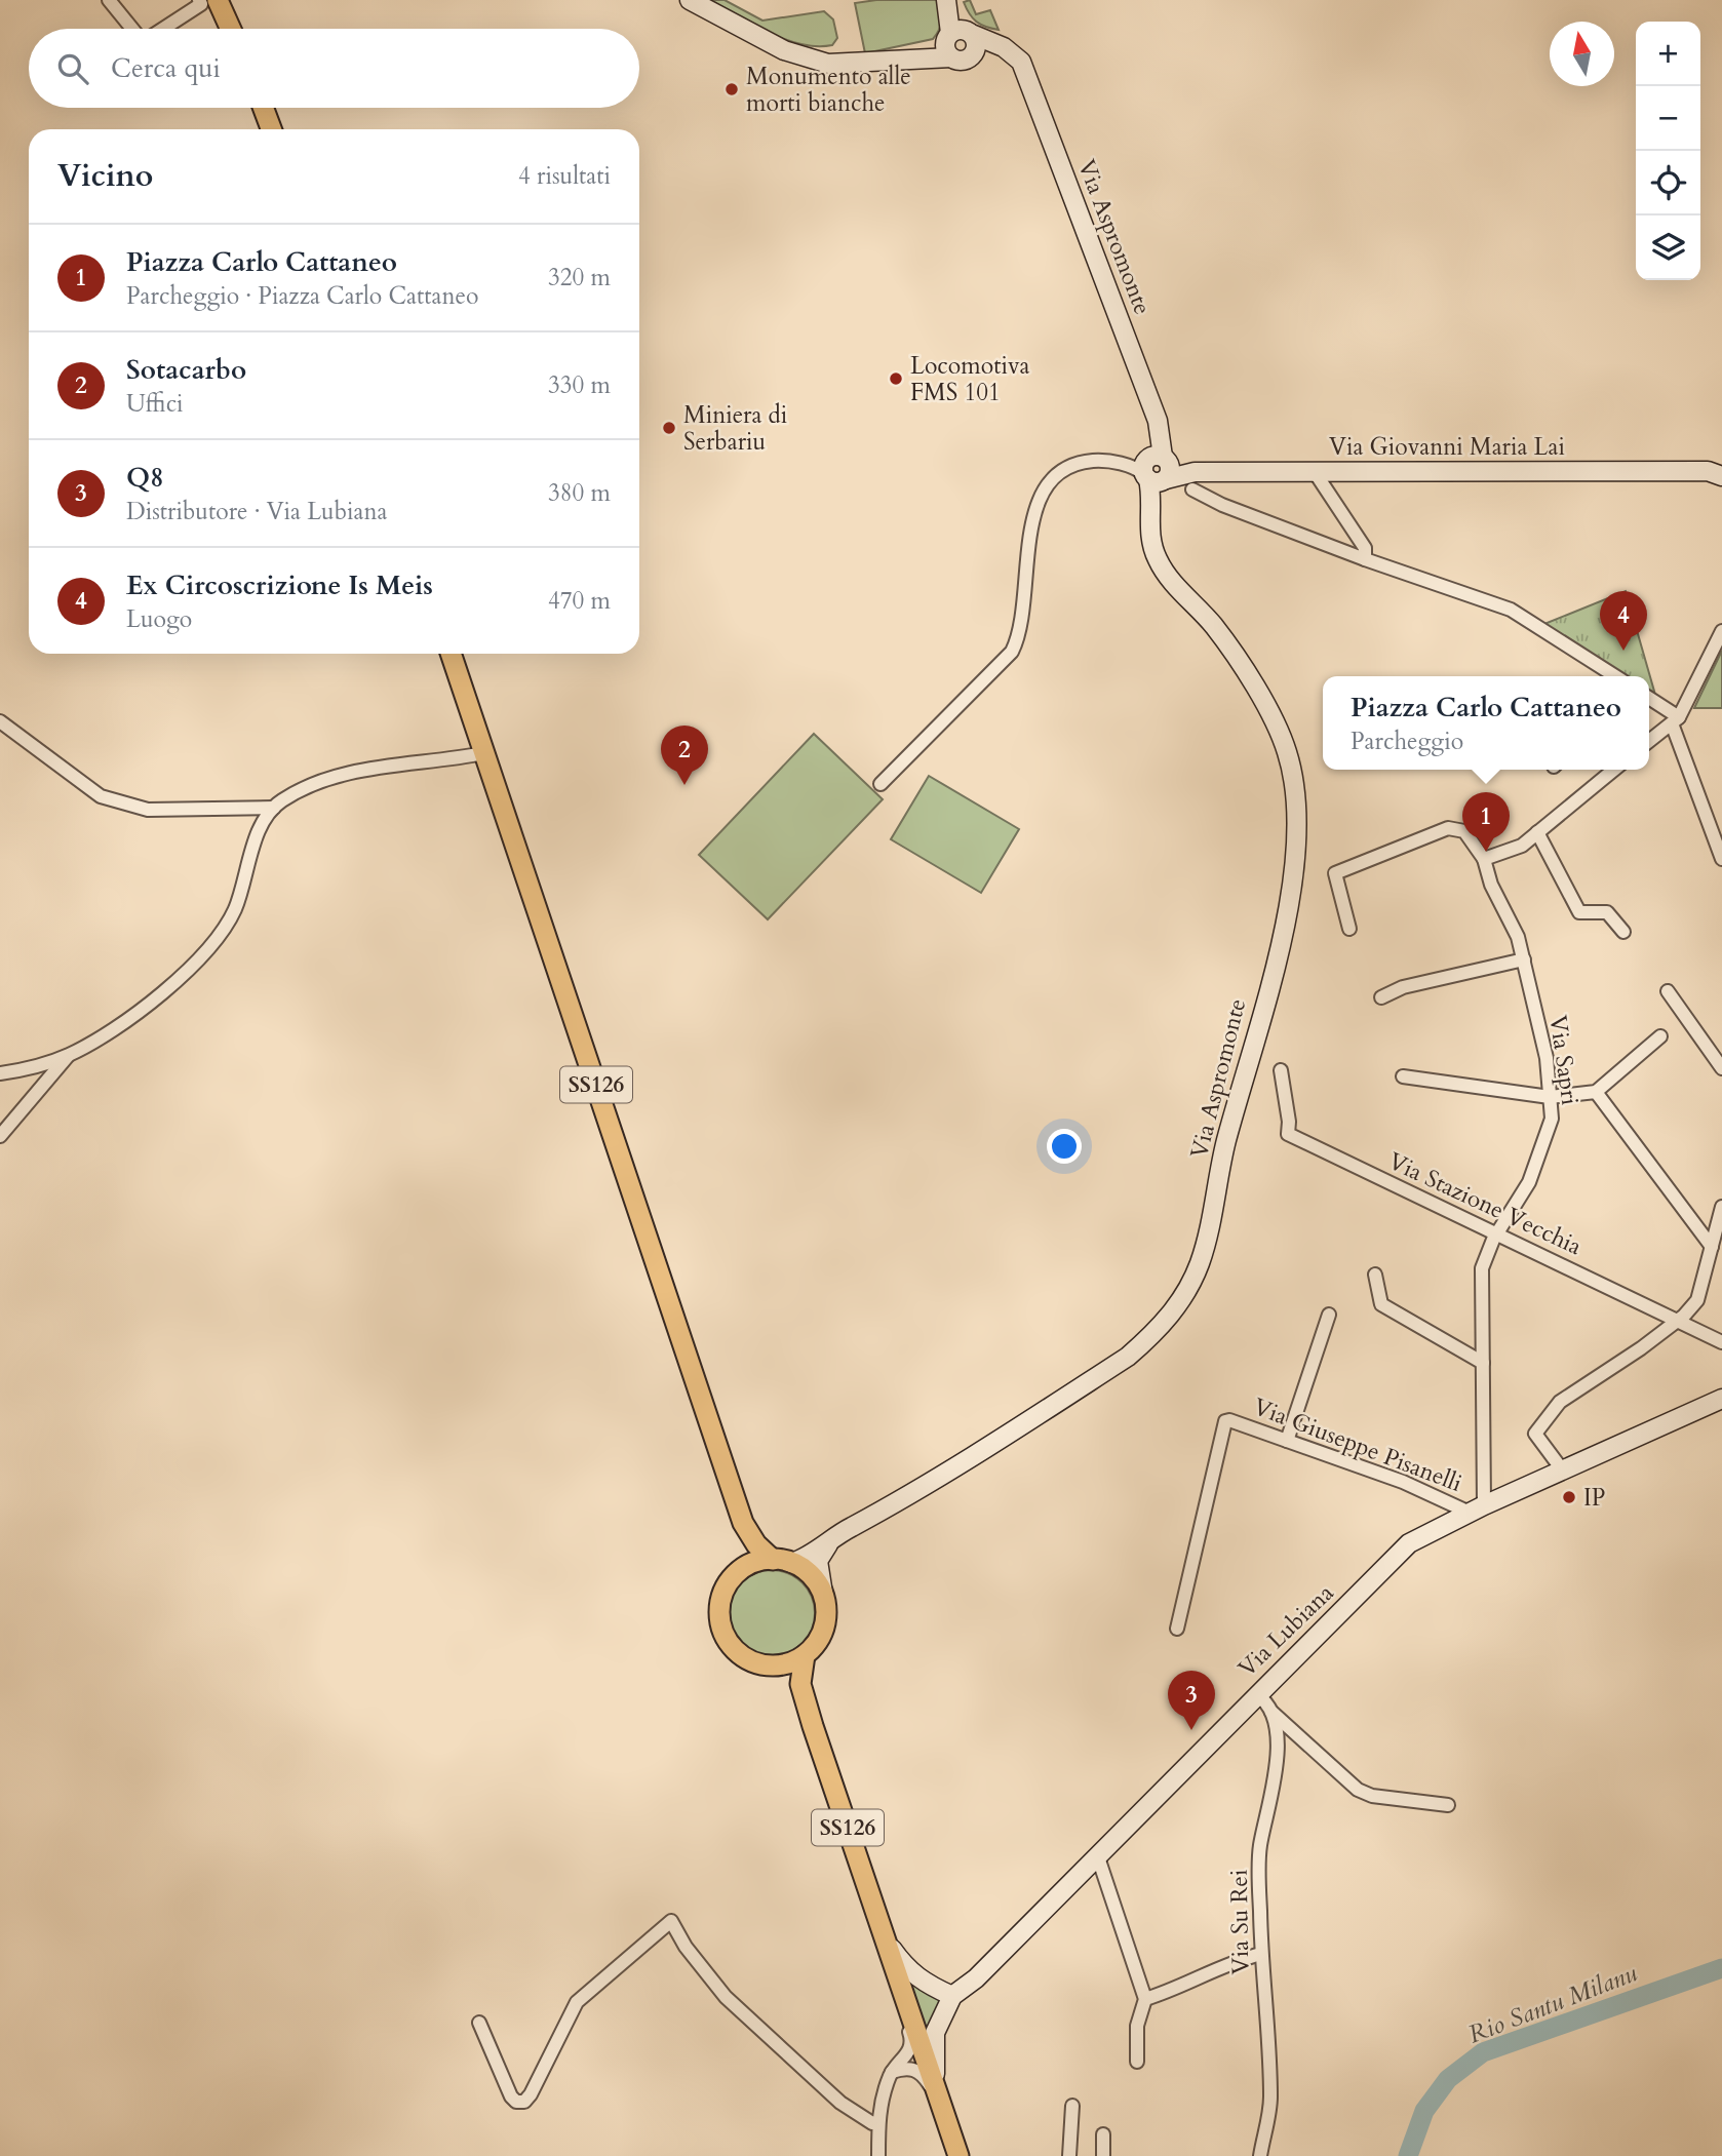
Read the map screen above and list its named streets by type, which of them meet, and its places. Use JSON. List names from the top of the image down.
{
  "streets": {
    "main road": [
      "Via Aspromonte",
      "Via Giovanni Maria Lai",
      "SS126",
      "Via Lubiana"
    ],
    "street": [
      "Via Sapri",
      "Via Stazione Vecchia",
      "Via Giuseppe Pisanelli",
      "Via Su Rei"
    ]
  },
  "crossings": [
    ["Via Aspromonte", "Via Giovanni Maria Lai"],
    ["Via Aspromonte", "SS126"],
    ["Via Sapri", "Via Stazione Vecchia"],
    ["Via Sapri", "Via Giuseppe Pisanelli"],
    ["Via Sapri", "Via Lubiana"],
    ["SS126", "Via Lubiana"],
    ["Via Giuseppe Pisanelli", "Via Lubiana"],
    ["Via Lubiana", "Via Su Rei"]
  ],
  "water": ["Rio Santu Milanu"],
  "places": [
    "Monumento alle morti bianche",
    "Locomotiva FMS 101",
    "Miniera di Serbariu",
    "IP"
  ],
  "north": "top",
  "page": {
    "map_buttons": ["+", "−"],
    "search": "Cerca qui",
    "heading": ["Vicino", "4 risultati"],
    "list": [
      {
        "mark": "1",
        "name": "Piazza Carlo Cattaneo",
        "note": "Parcheggio · Piazza Carlo Cattaneo",
        "value": "320 m"
      },
      {
        "mark": "2",
        "name": "Sotacarbo",
        "note": "Uffici",
        "value": "330 m"
      },
      {
        "mark": "3",
        "name": "Q8",
        "note": "Distributore · Via Lubiana",
        "value": "380 m"
      },
      {
        "mark": "4",
        "name": "Ex Circoscrizione Is Meis",
        "note": "Luogo",
        "value": "470 m"
      }
    ],
    "pins": [
      "4",
      "2",
      "1",
      "3"
    ],
    "popup": ["Piazza Carlo Cattaneo", "Parcheggio"]
  }
}
